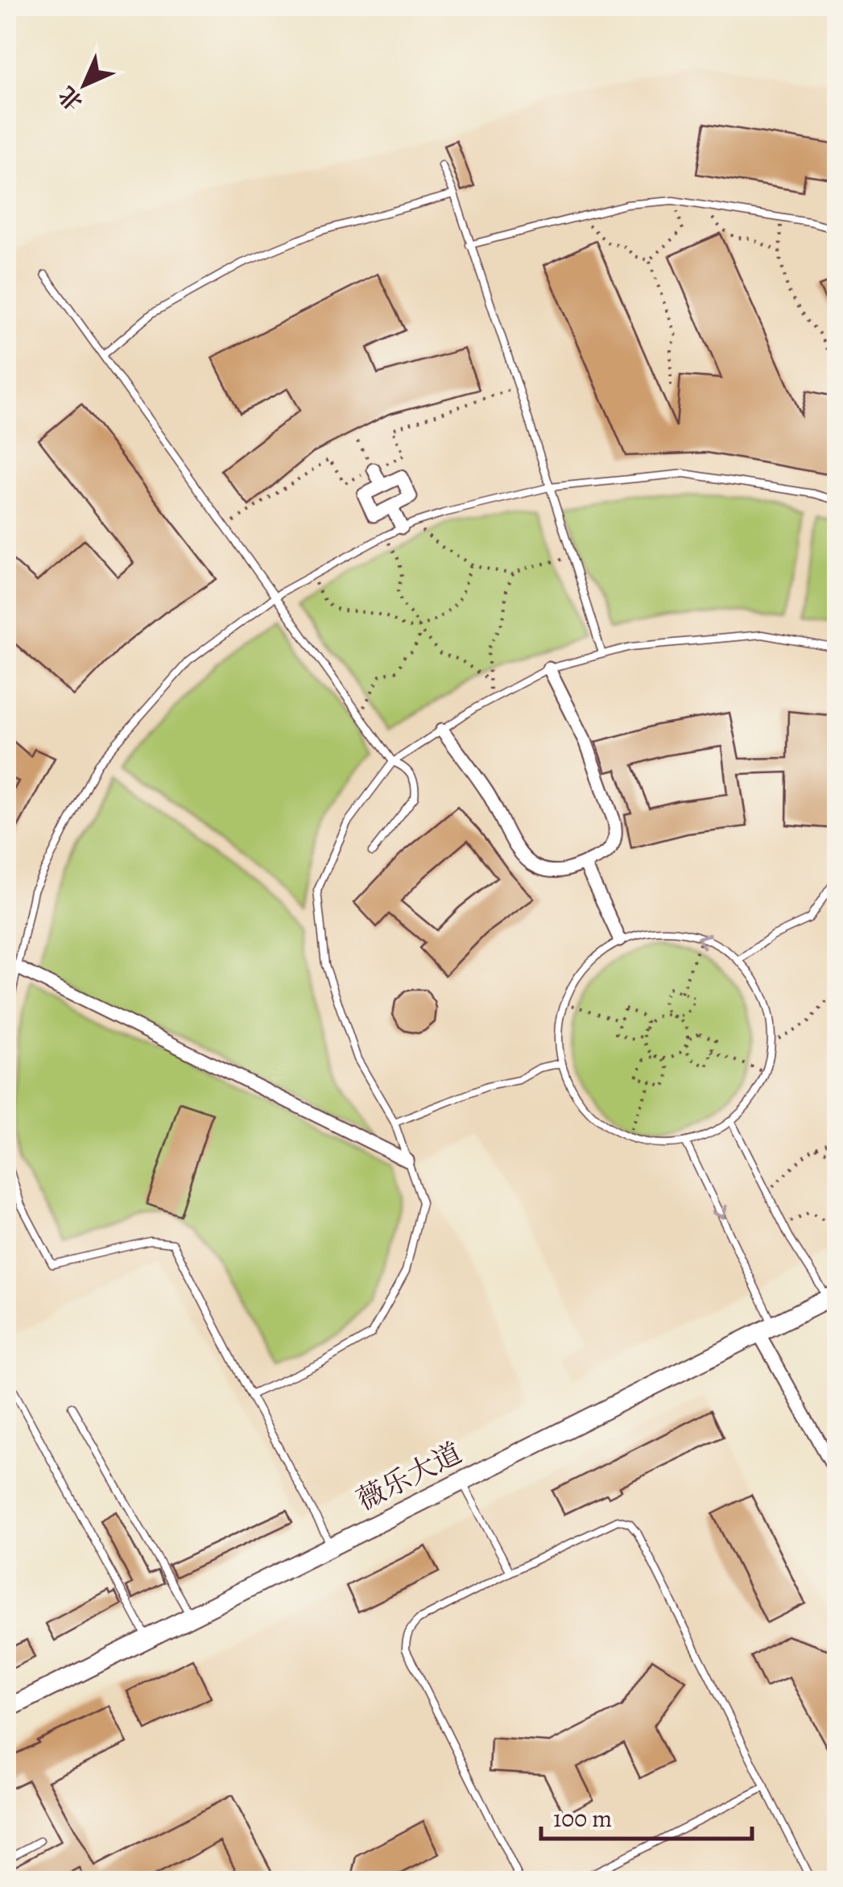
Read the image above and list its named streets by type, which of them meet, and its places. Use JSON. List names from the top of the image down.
{
  "streets": {
    "main road": ["薇乐大道"]
  },
  "scale_bar": "100 m",
  "north": "bottom left"
}
